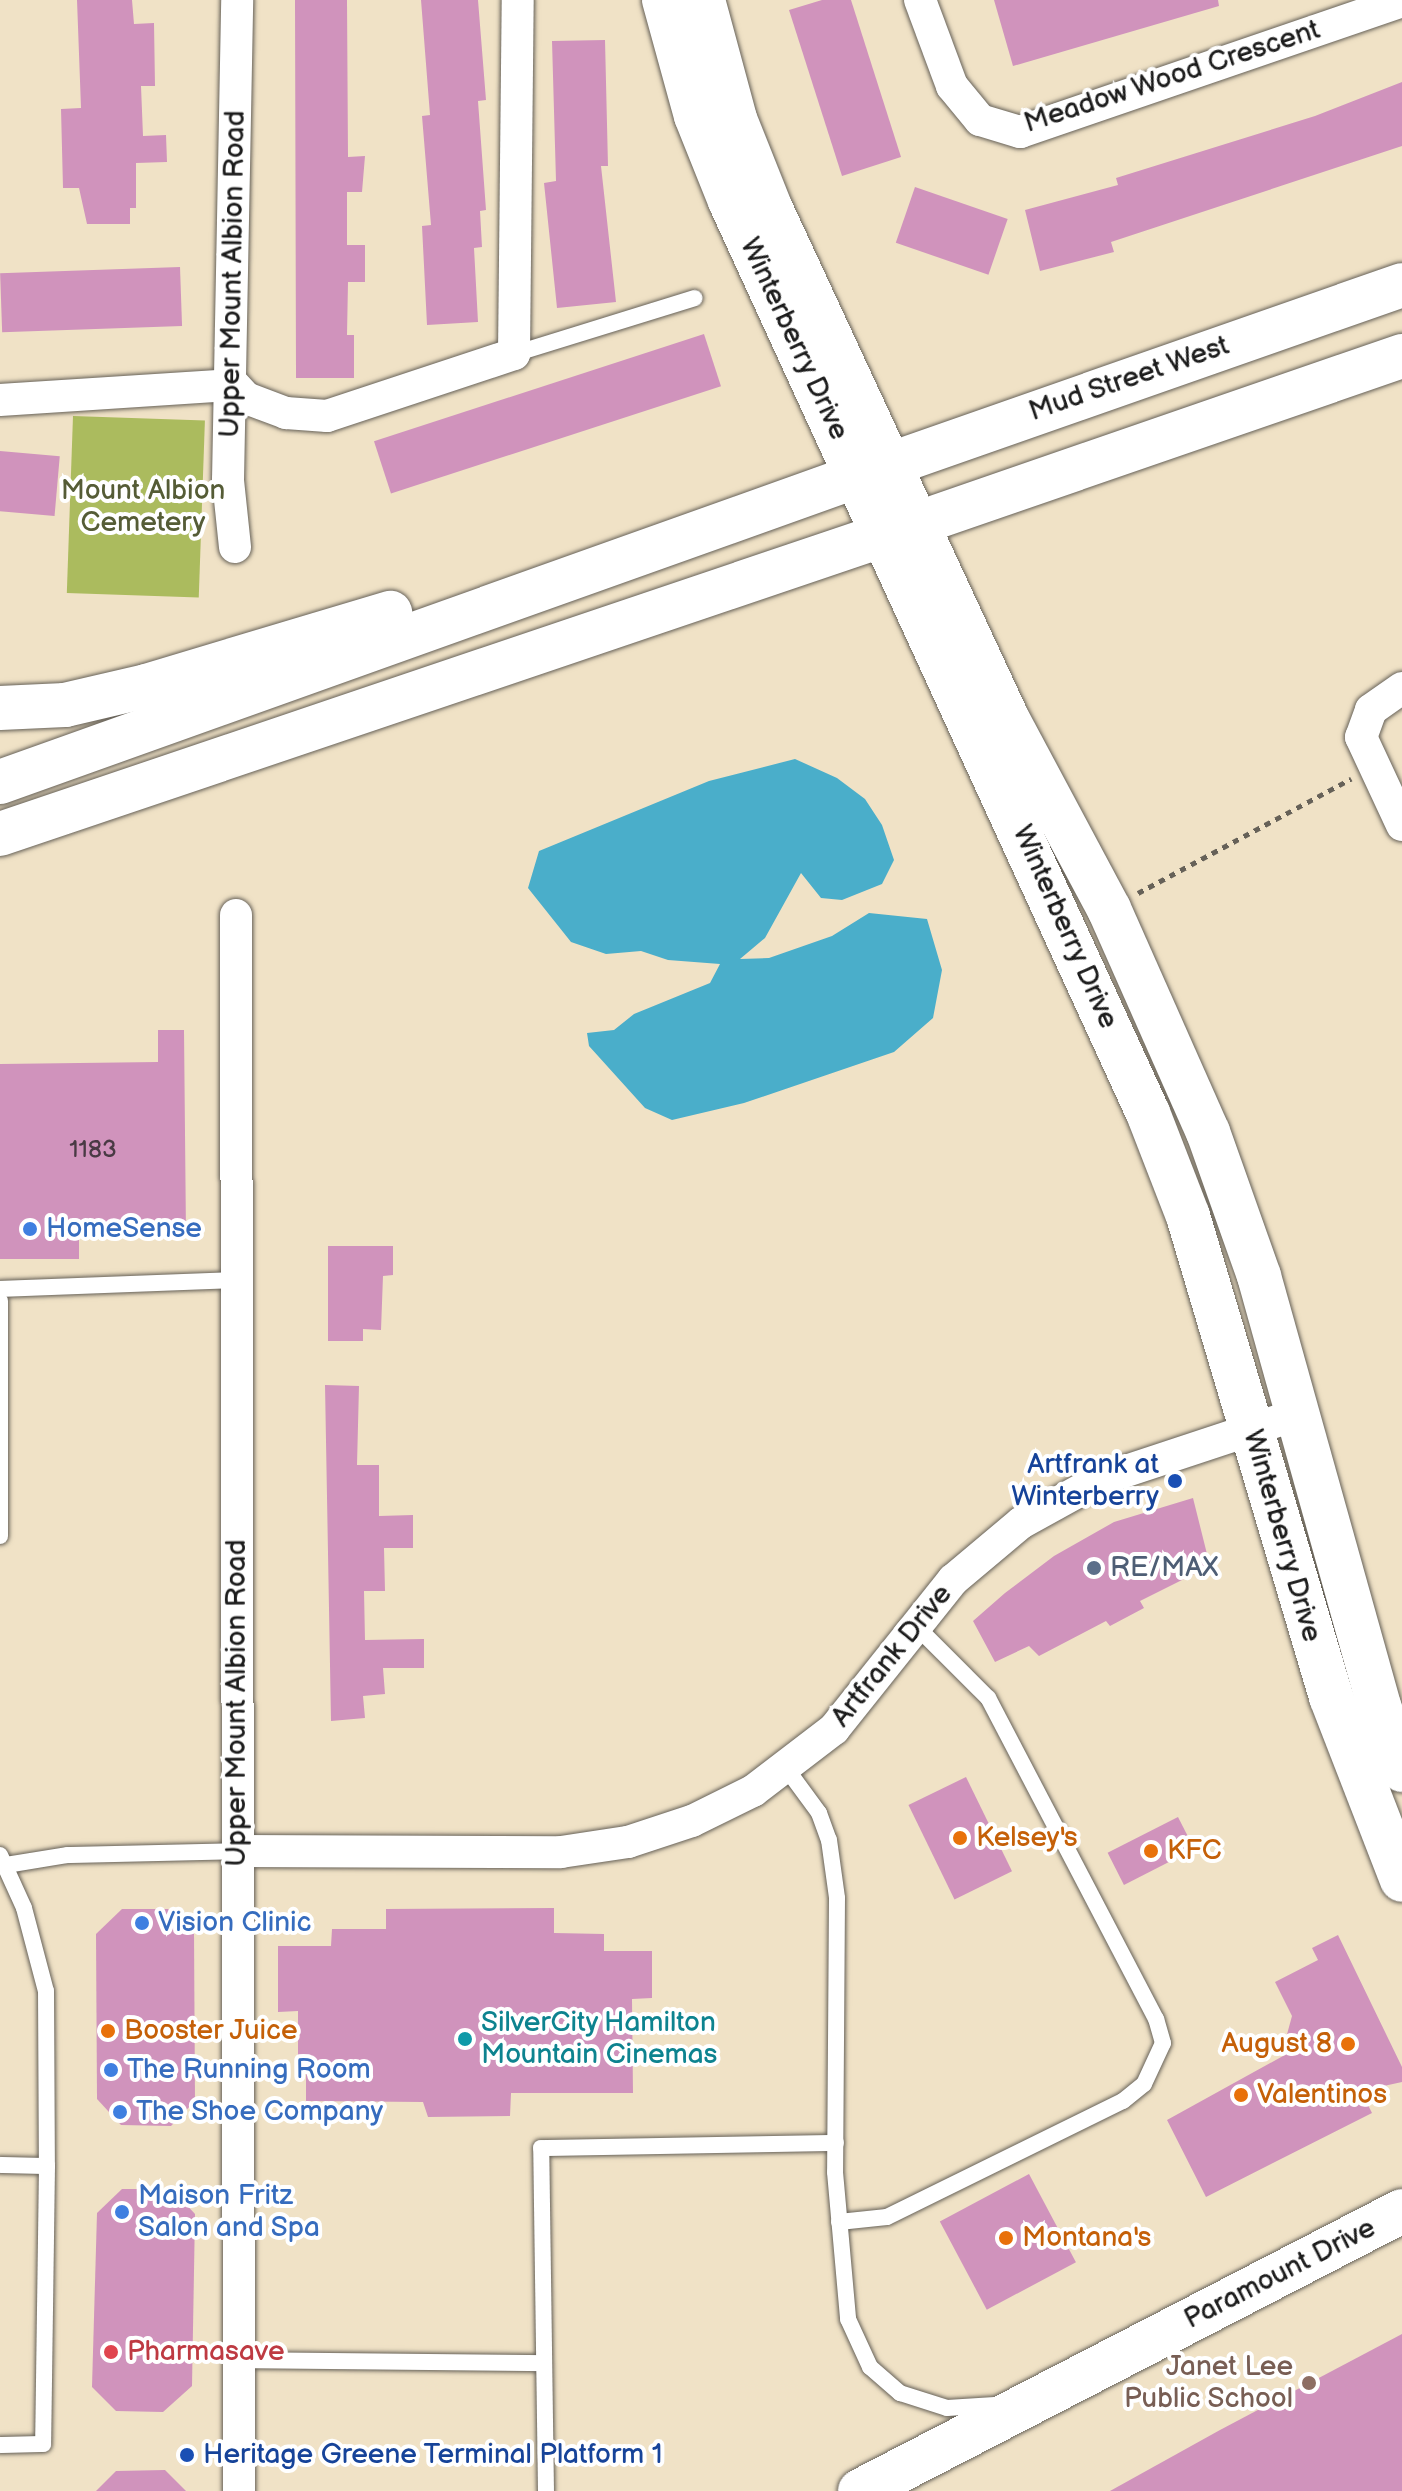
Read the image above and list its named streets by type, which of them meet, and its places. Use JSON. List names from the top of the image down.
{
  "streets": {
    "main road": ["Winterberry Drive", "Mud Street West", "Paramount Drive"],
    "street": ["Meadow Wood Crescent", "Upper Mount Albion Road", "Artfrank Drive"]
  },
  "crossings": [
    ["Upper Mount Albion Road", "Artfrank Drive"],
    ["Winterberry Drive", "Mud Street West"],
    ["Winterberry Drive", "Artfrank Drive"]
  ],
  "parks": ["Mount Albion Cemetery"],
  "places": [
    "HomeSense",
    "Artfrank at Winterberry",
    "RE/MAX",
    "Kelsey's",
    "KFC",
    "Vision Clinic",
    "Booster Juice",
    "SilverCity Hamilton Mountain Cinemas",
    "August 8",
    "The Running Room",
    "Valentinos",
    "The Shoe Company",
    "Maison Fritz Salon and Spa",
    "Montana's",
    "Pharmasave",
    "Janet Lee Public School",
    "Heritage Greene Terminal Platform 1"
  ],
  "house_numbers": ["1183"]
}
